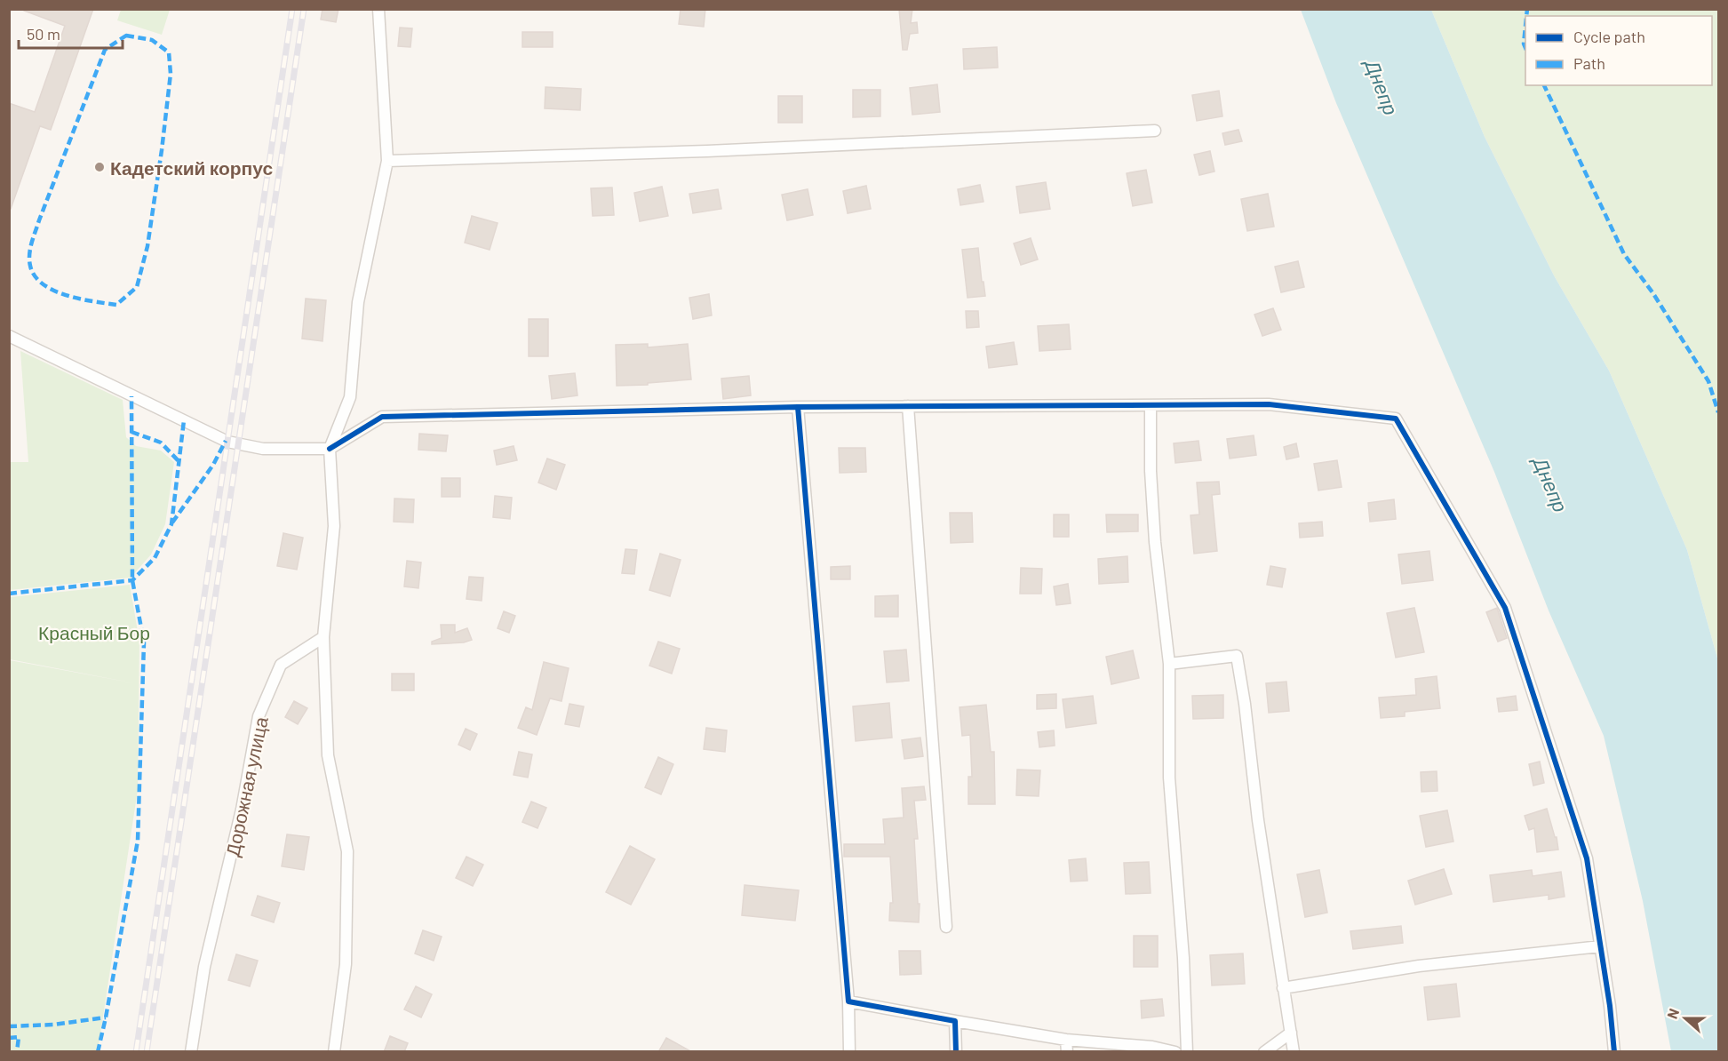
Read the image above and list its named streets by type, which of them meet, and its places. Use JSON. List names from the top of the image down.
{
  "streets": {
    "street": ["Дорожная улица"]
  },
  "water": ["Днепр"],
  "parks": ["Красный Бор"],
  "places": ["Кадетский корпус"],
  "legend": ["Cycle path", "Path"],
  "scale_bar": "50 m",
  "north": "left"
}
